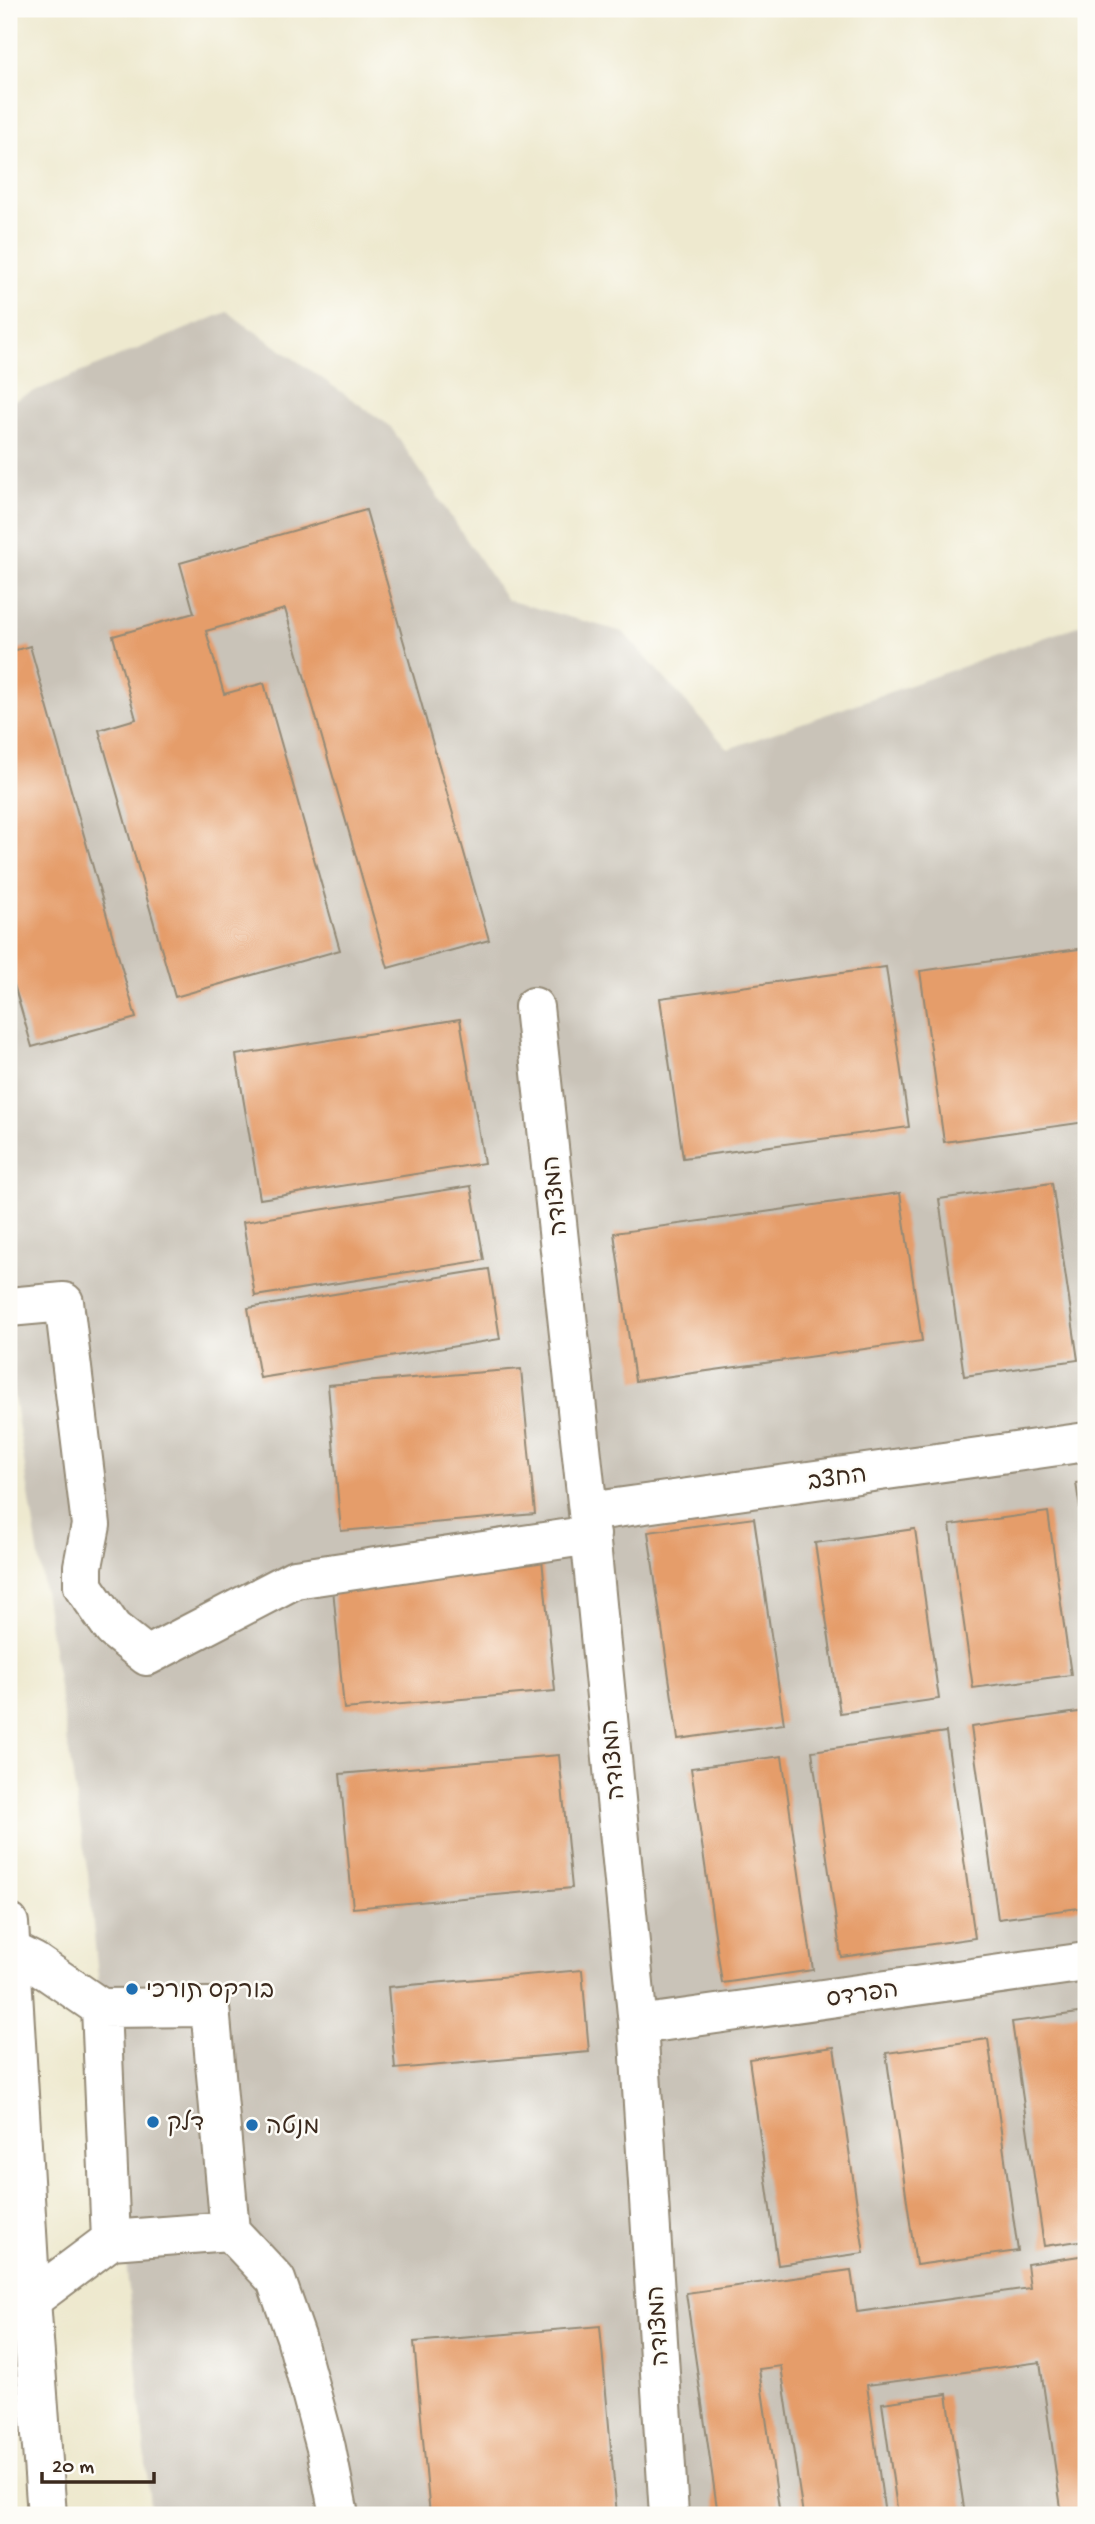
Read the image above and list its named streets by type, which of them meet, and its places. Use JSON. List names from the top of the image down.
{
  "streets": {
    "main road": ["המצודה", "החצב", "הפרדס"]
  },
  "crossings": [
    ["המצודה", "החצב"],
    ["המצודה", "הפרדס"]
  ],
  "places": ["בורקס תורכי", "דלק", "מנטה"],
  "scale_bar": "20 m"
}
